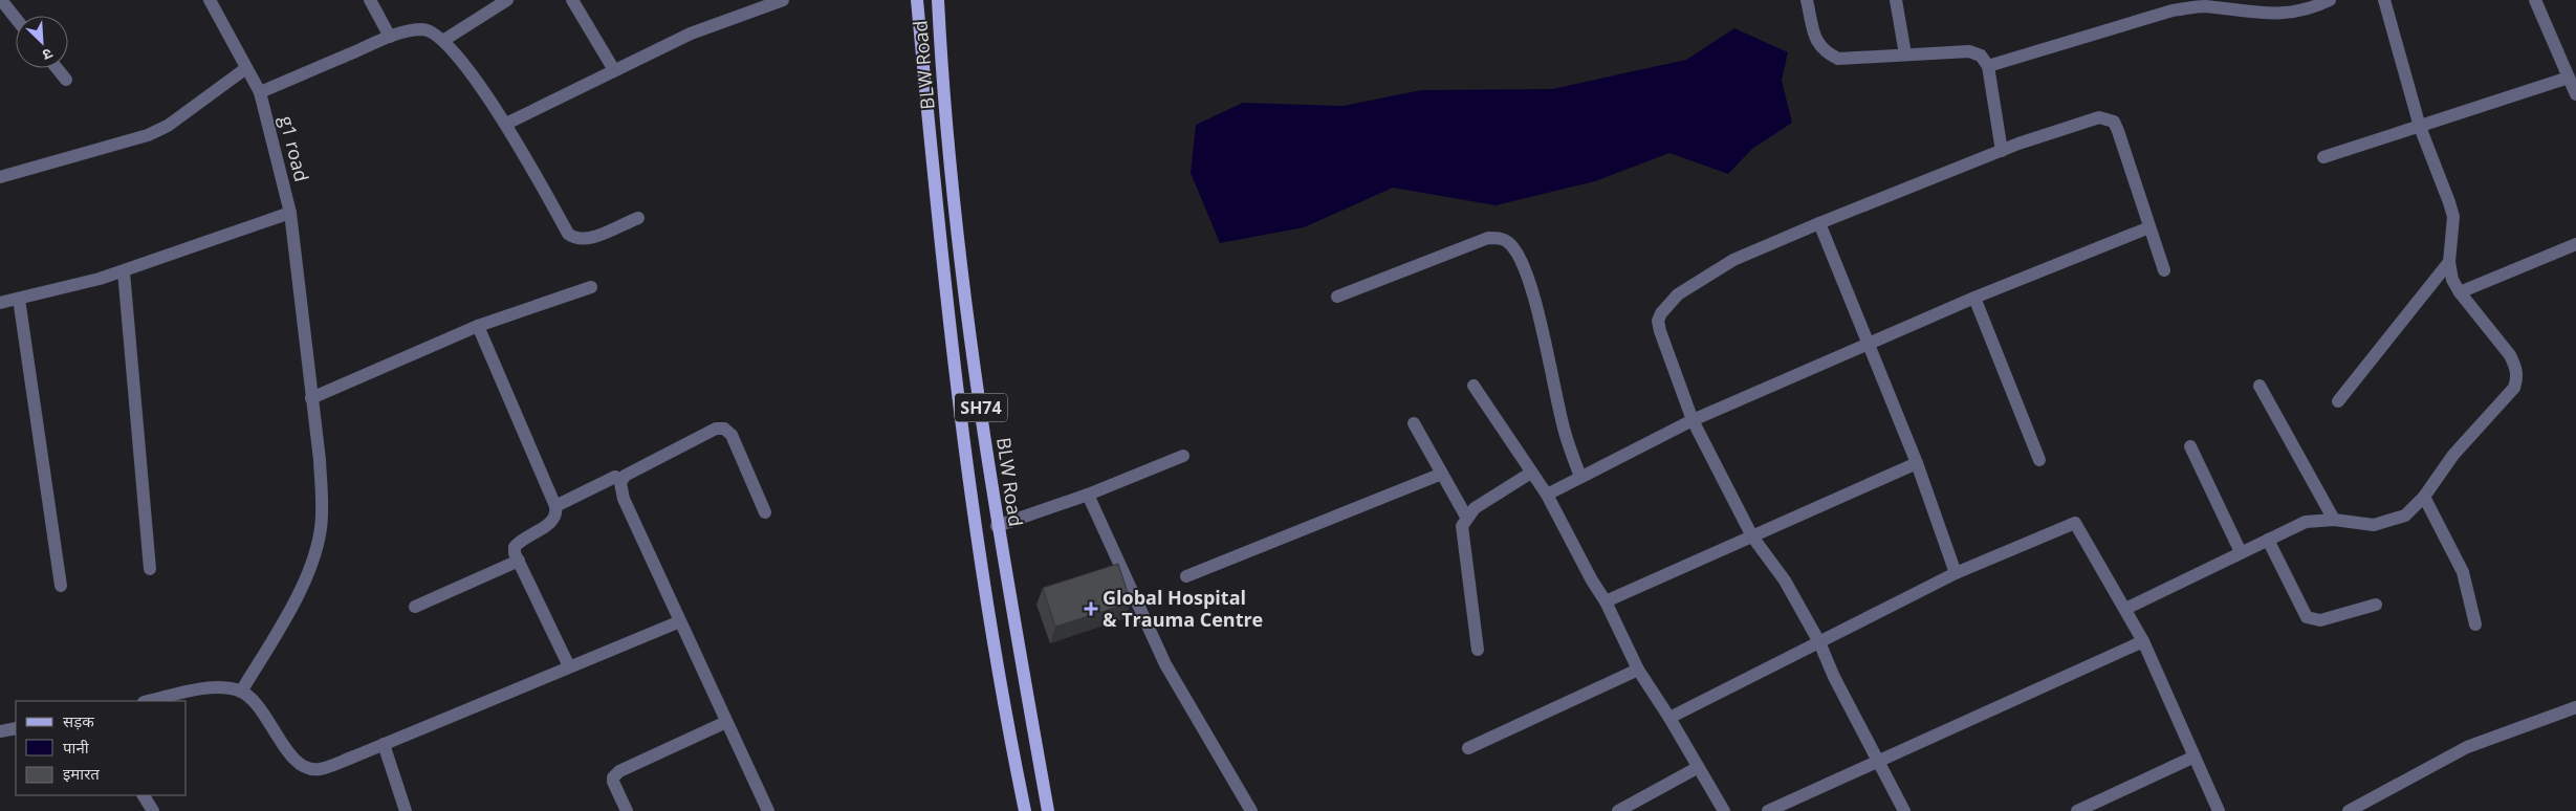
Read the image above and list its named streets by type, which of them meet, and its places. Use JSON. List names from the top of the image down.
{
  "streets": {
    "main road": ["BLW Road", "SH74"],
    "street": ["g1 road"]
  },
  "places": {
    "health": ["Global Hospital & Trauma Centre"]
  },
  "legend": ["सड़क", "पानी", "इमारत"],
  "north": "bottom right"
}
